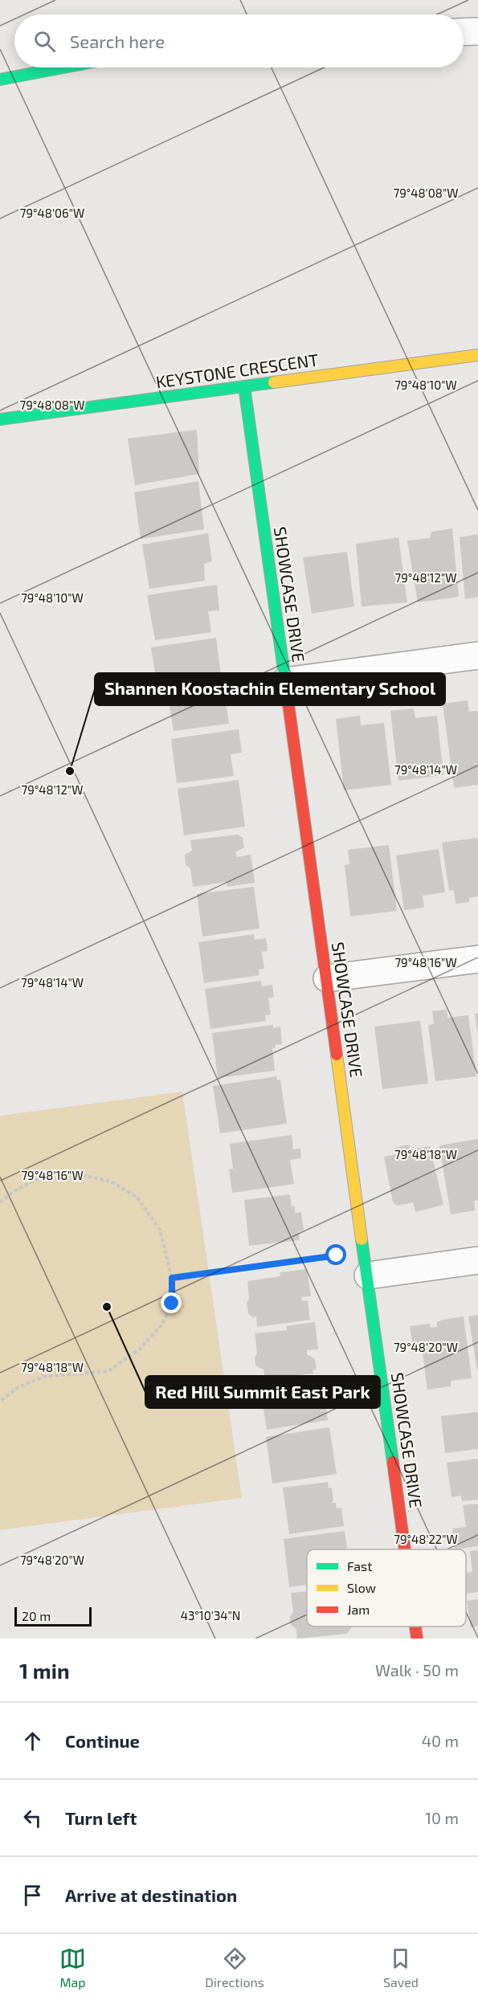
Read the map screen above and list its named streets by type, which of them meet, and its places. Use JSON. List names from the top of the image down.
{
  "streets": {
    "street": ["KEYSTONE CRESCENT", "SHOWCASE DRIVE"]
  },
  "crossings": [
    ["KEYSTONE CRESCENT", "SHOWCASE DRIVE"]
  ],
  "places": ["Shannen Koostachin Elementary School", "Red Hill Summit East Park"],
  "legend": ["Fast", "Slow", "Jam"],
  "scale_bar": "20 m",
  "page": {
    "search": "Search here",
    "scale": "20 m",
    "heading": ["1 min", "Walk · 50 m"],
    "list": [
      ["Continue", "40 m"],
      ["Turn left", "10 m"],
      "Arrive at destination"
    ],
    "nav": ["Map", "Directions", "Saved"]
  },
  "coordinates": [
    "79°48'08\"W",
    "79°48'06\"W",
    "79°48'10\"W",
    "79°48'12\"W",
    "79°48'14\"W",
    "79°48'16\"W",
    "79°48'18\"W",
    "79°48'20\"W",
    "79°48'22\"W",
    "43°10'34\"N"
  ]
}
